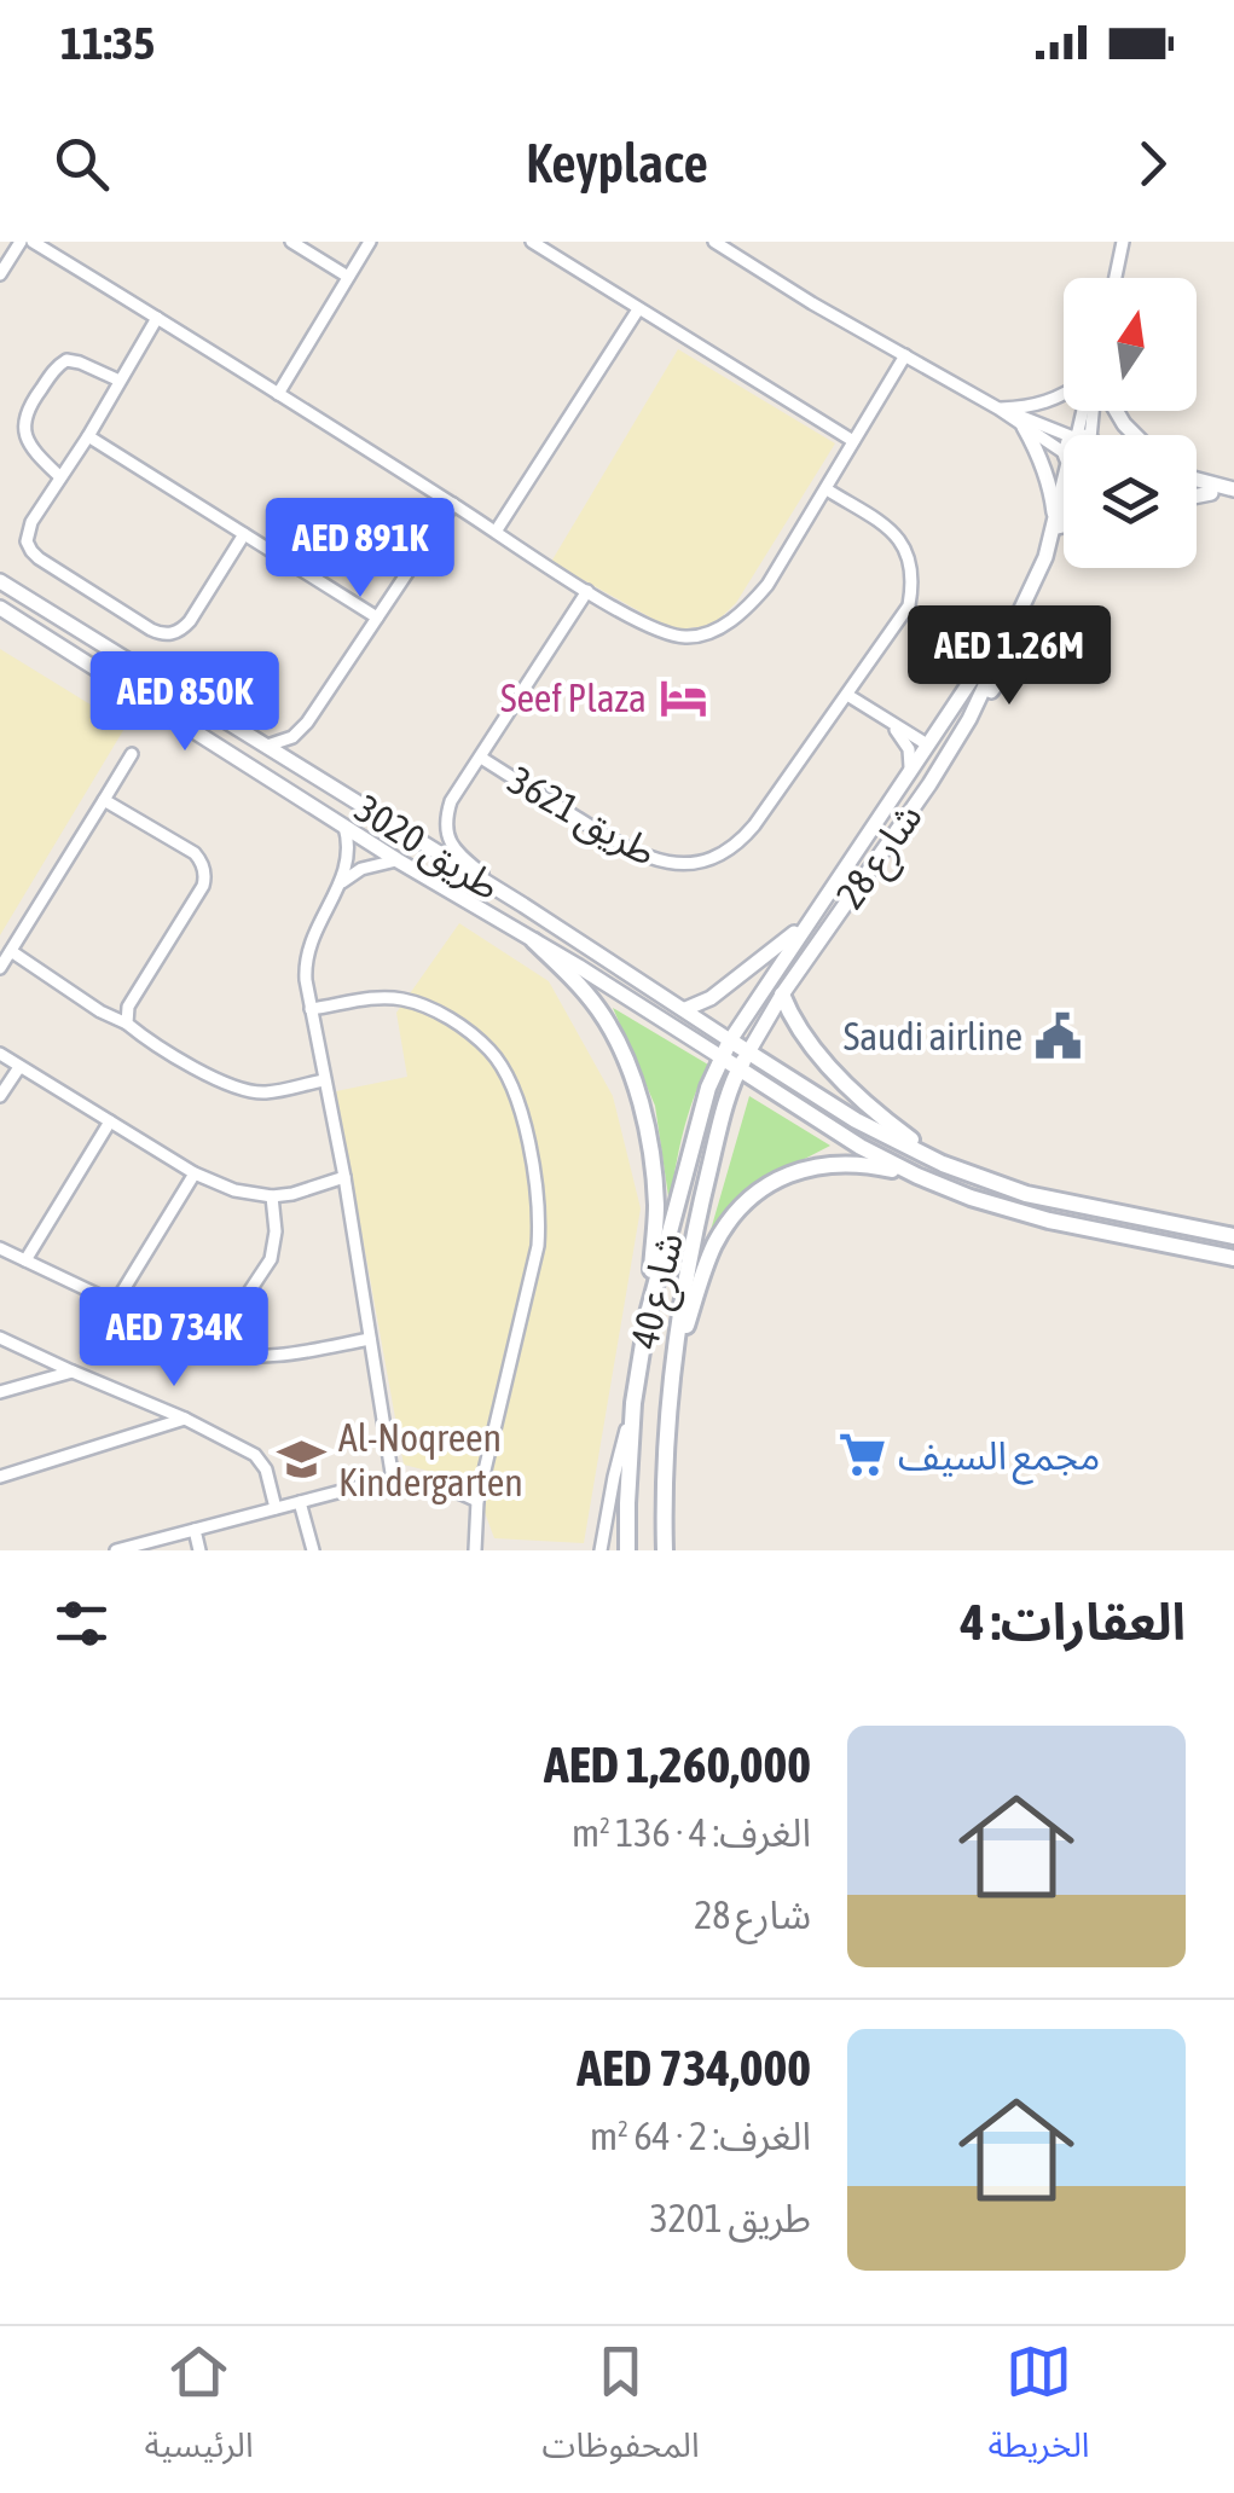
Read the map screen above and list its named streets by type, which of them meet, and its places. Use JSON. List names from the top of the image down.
{
  "streets": {
    "main road": ["شارع 40"],
    "street": ["طريق 3621", "طريق 3020", "شارع 28"]
  },
  "crossings": [
    ["طريق 3621", "طريق 3020"],
    ["طريق 3020", "شارع 28"],
    ["طريق 3020", "شارع 40"],
    ["شارع 28", "شارع 40"]
  ],
  "places": {
    "hotel": ["Seef Plaza"],
    "public building": ["Saudi airline"],
    "supermarket": ["مجمع السيف"],
    "school or university": ["Al-Noqreen Kindergarten"]
  },
  "north": "top",
  "page": {
    "status": "11:35",
    "header": "Keyplace",
    "price": [
      "AED 891K",
      "AED 1.26M",
      "AED 850K",
      "AED 734K"
    ],
    "heading": "العقارات: 4",
    "list": [
      {
        "name": "AED 1,260,000",
        "note": "الغرف: 4 · 136 m² · شارع 28"
      },
      {
        "name": "AED 734,000",
        "note": "الغرف: 2 · 64 m² · طريق 3201"
      }
    ],
    "tabs": ["الخريطة", "المحفوظات", "الرئيسية"]
  }
}
